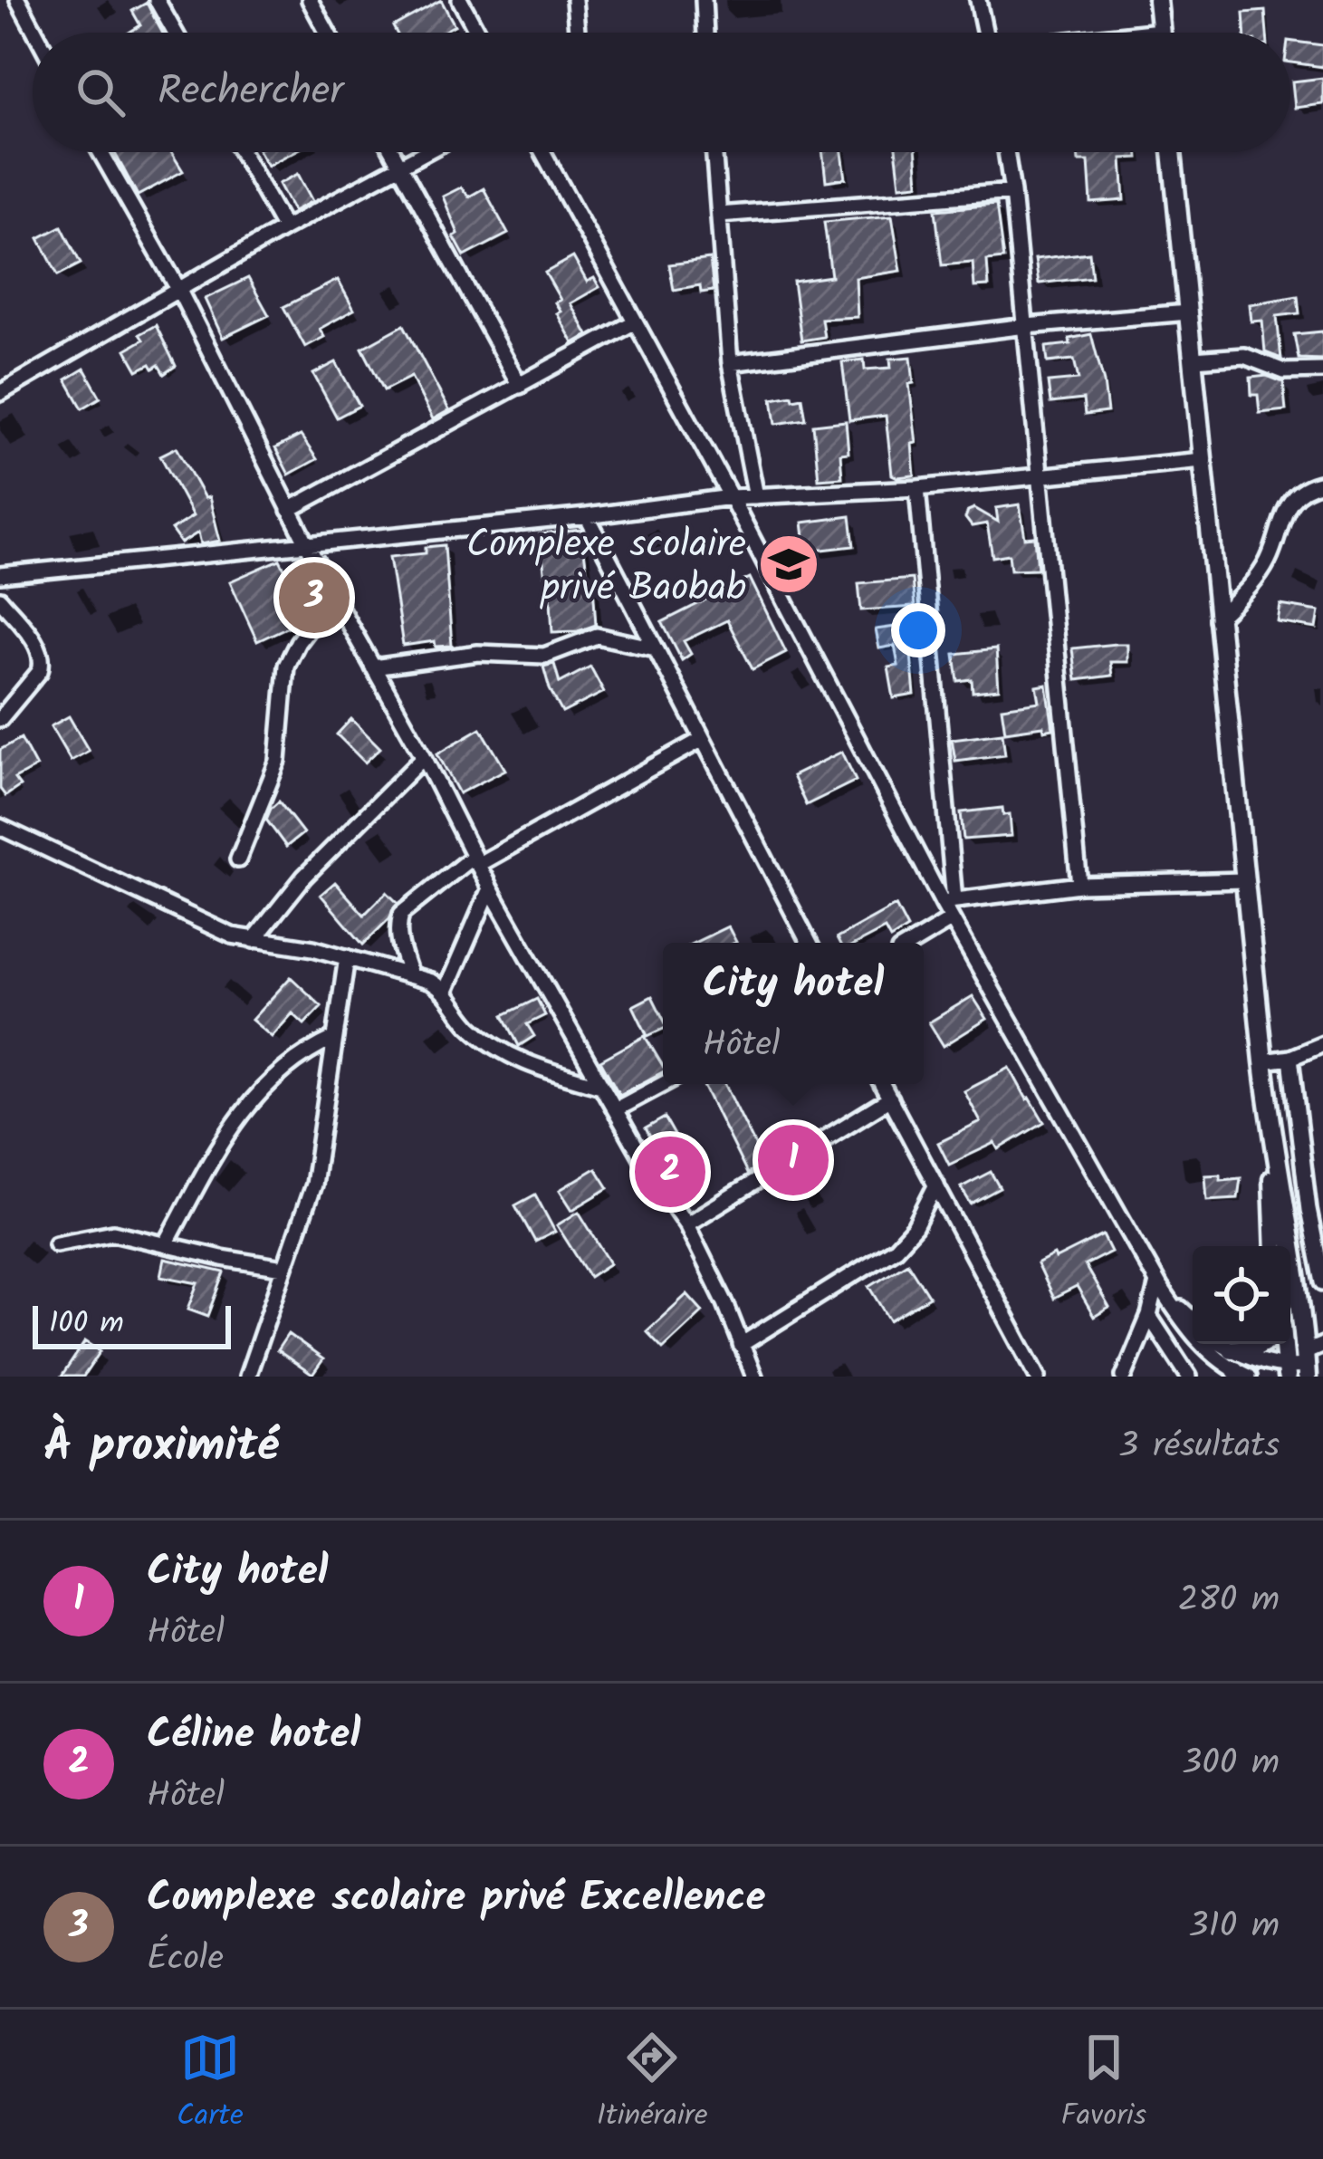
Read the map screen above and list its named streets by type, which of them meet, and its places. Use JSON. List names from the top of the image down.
{
  "places": {
    "school or university": ["Complexe scolaire privé Baobab"]
  },
  "scale_bar": "100 m",
  "page": {
    "search": "Rechercher",
    "pins": ["3", "1", "2"],
    "popup": ["City hotel", "Hôtel"],
    "scale": "100 m",
    "heading": ["À proximité", "3 résultats"],
    "list": [
      {
        "mark": "1",
        "name": "City hotel",
        "note": "Hôtel",
        "value": "280 m"
      },
      {
        "mark": "2",
        "name": "Céline hotel",
        "note": "Hôtel",
        "value": "300 m"
      },
      {
        "mark": "3",
        "name": "Complexe scolaire privé Excellence",
        "note": "École",
        "value": "310 m"
      }
    ],
    "nav": ["Carte", "Itinéraire", "Favoris"]
  }
}
